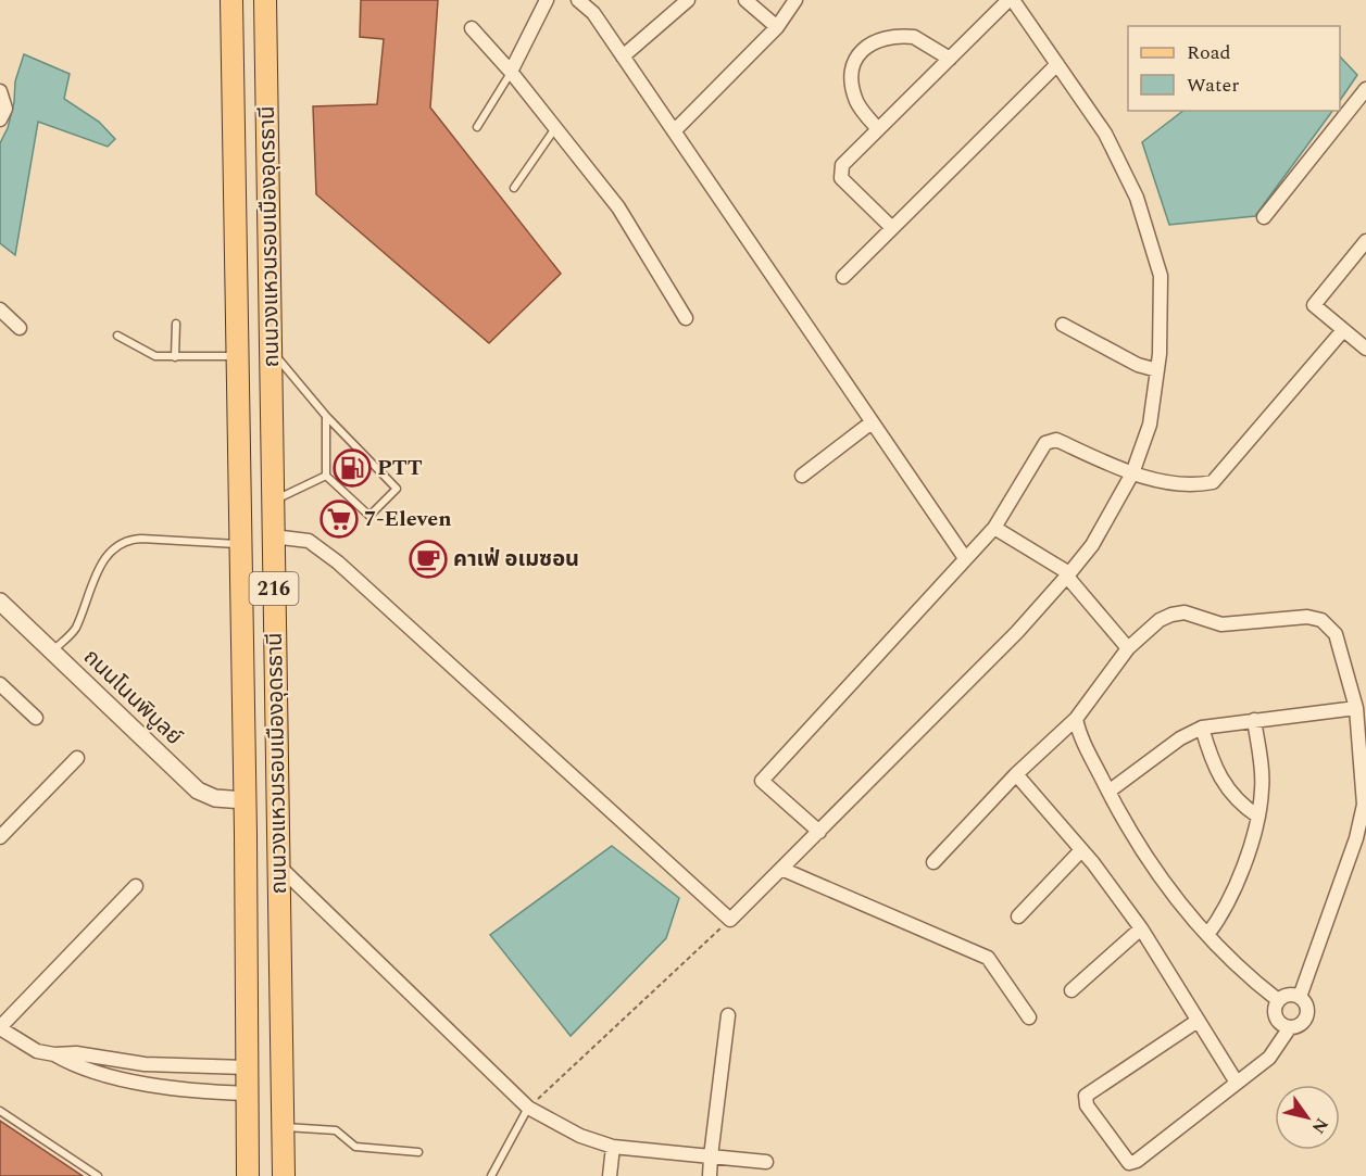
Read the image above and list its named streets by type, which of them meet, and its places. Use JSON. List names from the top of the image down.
{
  "streets": {
    "main road": ["ถนนวงแหวนรอบเมืองอุดรธานี", "216"],
    "street": ["ถนนโนนพิบูลย์"]
  },
  "crossings": [
    ["ถนนวงแหวนรอบเมืองอุดรธานี", "ถนนโนนพิบูลย์"]
  ],
  "places": {
    "fuel station": ["PTT"],
    "supermarket": ["7-Eleven"],
    "cafe": ["คาเฟ่ อเมซอน"]
  },
  "legend": ["Road", "Water"],
  "north": "bottom right"
}
